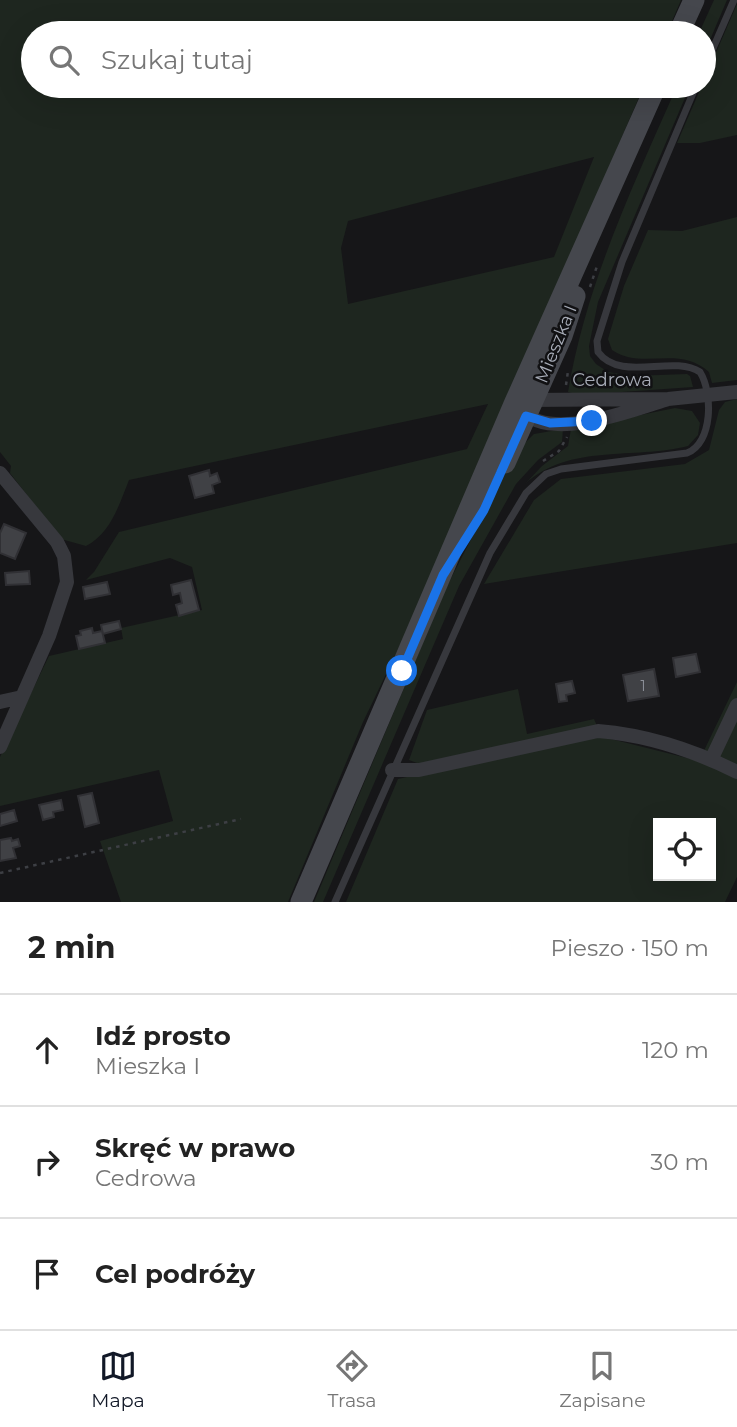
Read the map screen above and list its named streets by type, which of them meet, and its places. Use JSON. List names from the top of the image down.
{
  "streets": {
    "street": ["Mieszka I", "Cedrowa"]
  },
  "crossings": [
    ["Mieszka I", "Cedrowa"]
  ],
  "house_numbers": ["1"],
  "page": {
    "search": "Szukaj tutaj",
    "heading": ["2 min", "Pieszo · 150 m"],
    "list": [
      ["Idź prosto", "Mieszka I", "120 m"],
      ["Skręć w prawo", "Cedrowa", "30 m"],
      "Cel podróży"
    ],
    "nav": ["Mapa", "Trasa", "Zapisane"]
  }
}
